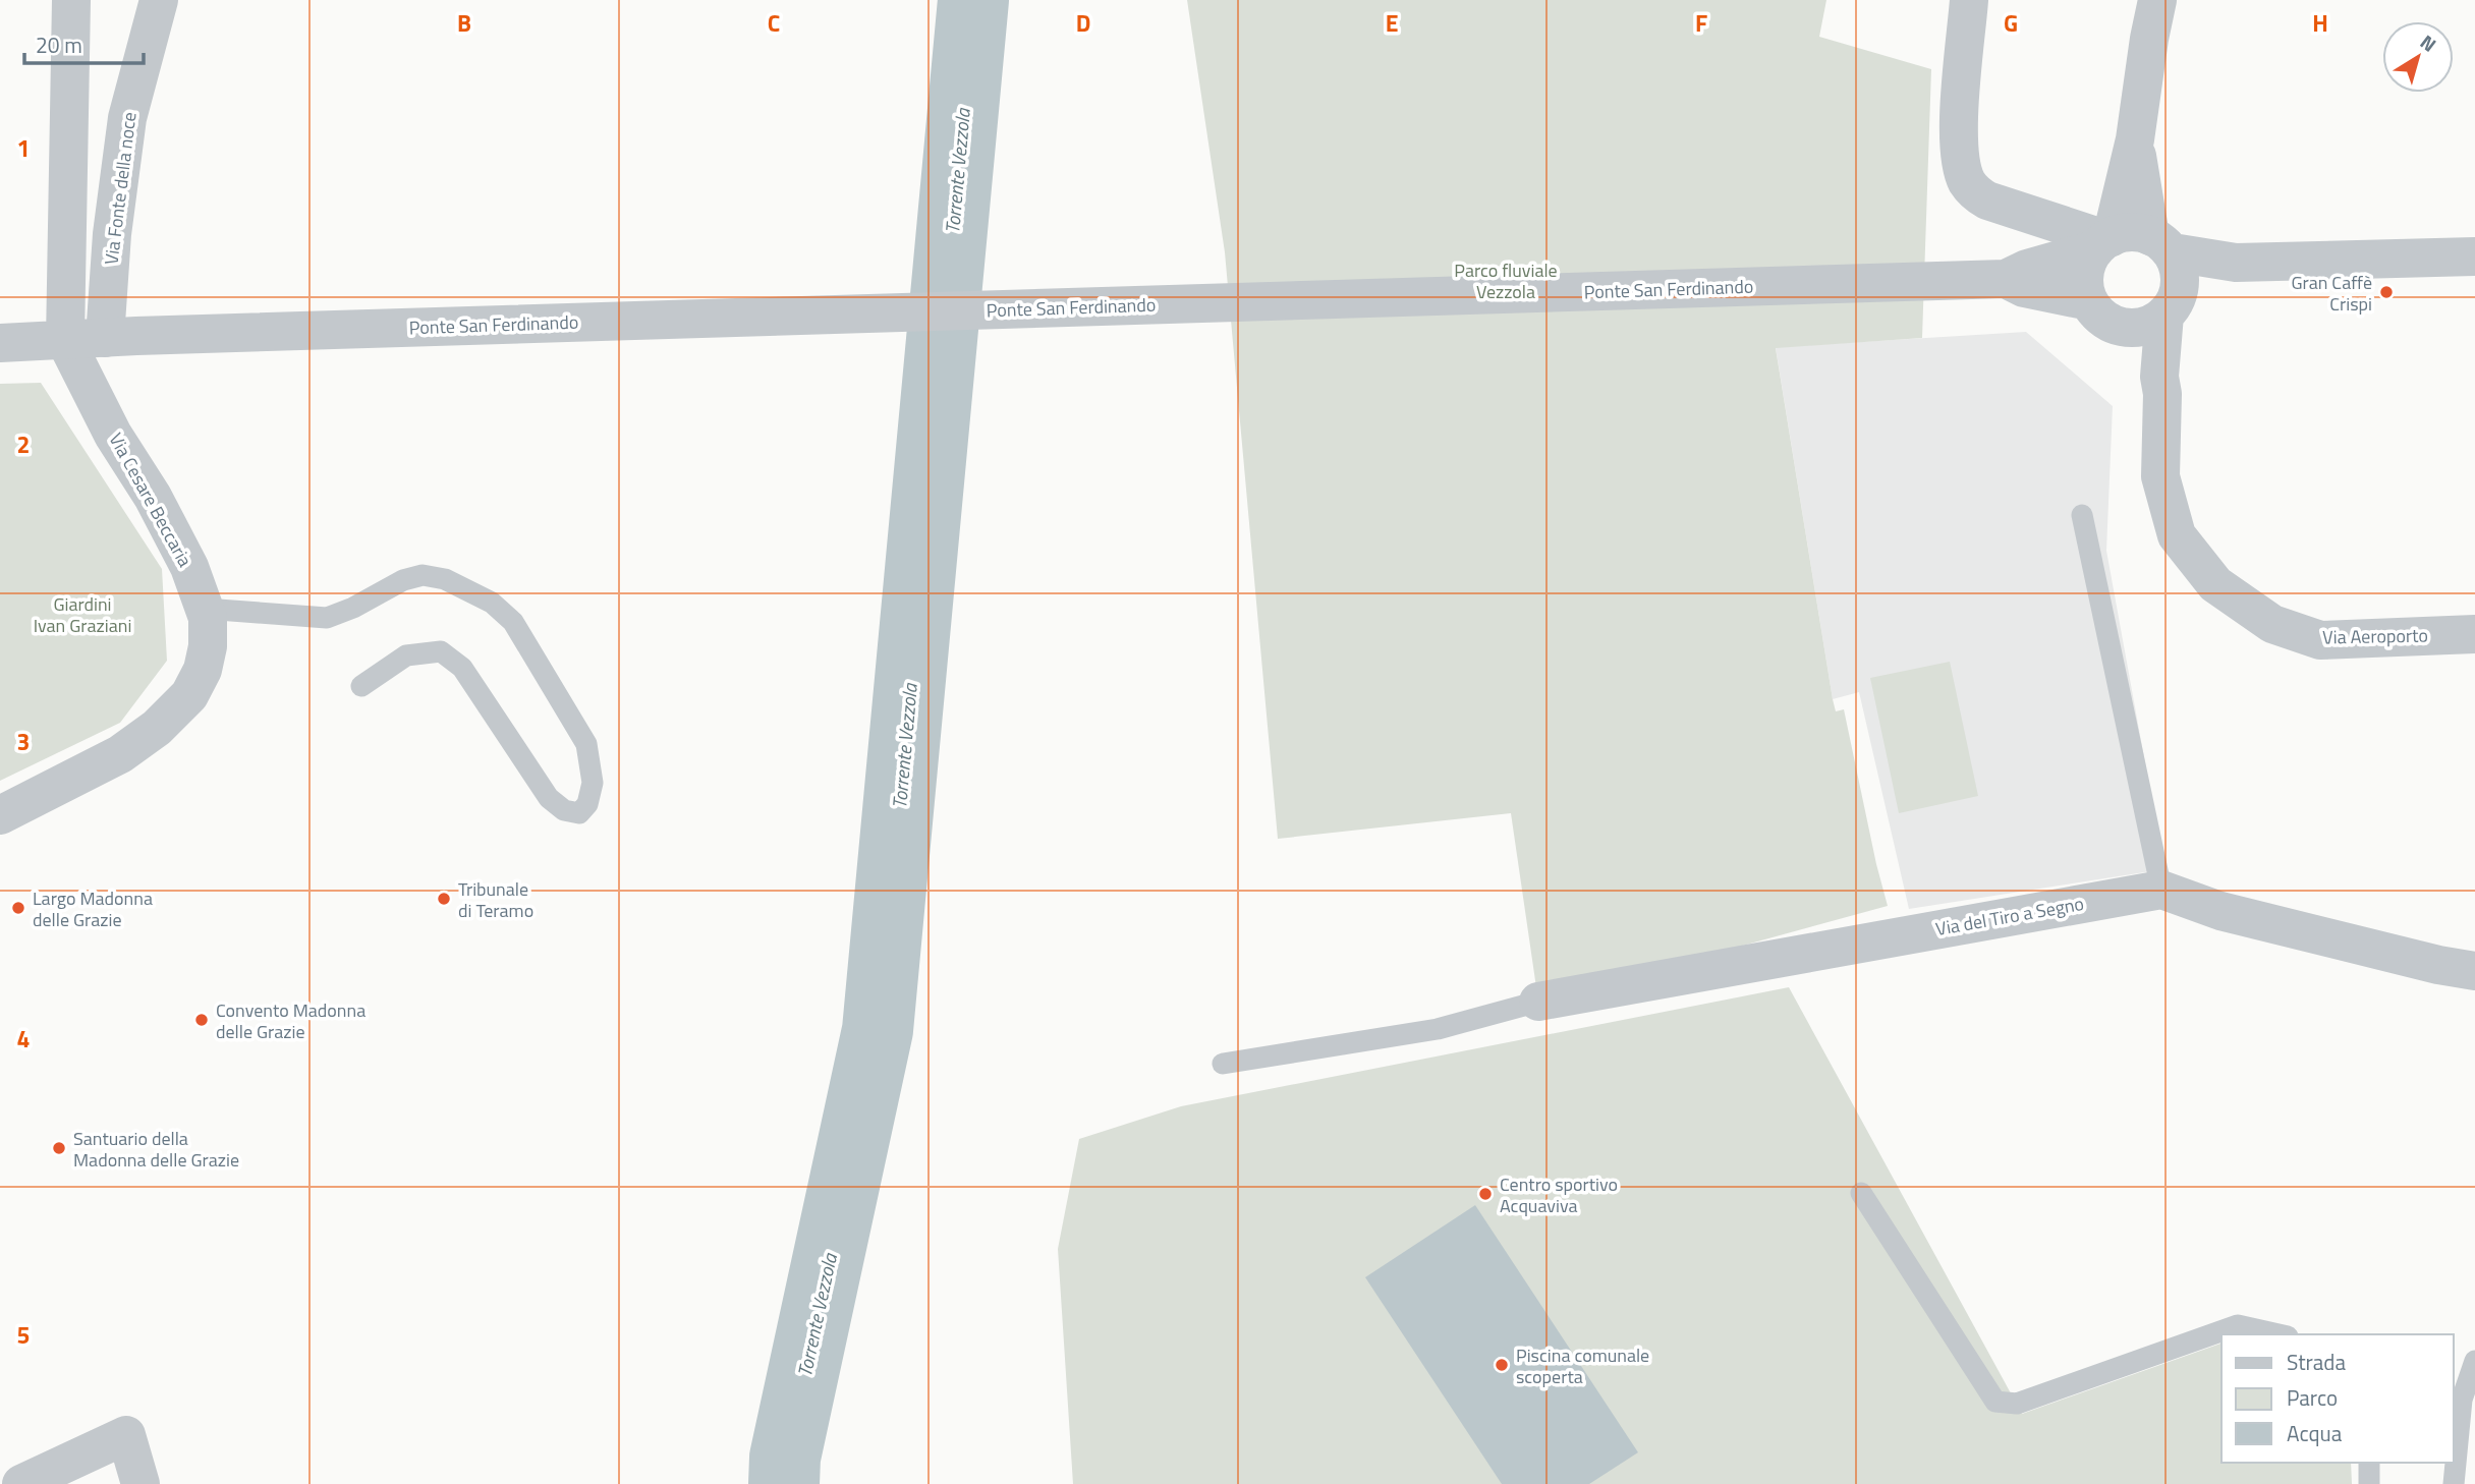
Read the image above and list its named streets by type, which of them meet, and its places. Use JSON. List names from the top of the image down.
{
  "streets": {
    "street": [
      "Via Fonte della noce",
      "Ponte San Ferdinando",
      "Via Cesare Beccaria",
      "Via Aeroporto",
      "Via del Tiro a Segno"
    ]
  },
  "crossings": [
    ["Via Fonte della noce", "Ponte San Ferdinando"],
    ["Ponte San Ferdinando", "Via Cesare Beccaria"],
    ["Ponte San Ferdinando", "Via Aeroporto"]
  ],
  "water": ["Torrente Vezzola"],
  "parks": ["Parco fluviale Vezzola", "Giardini Ivan Graziani"],
  "places": [
    "Gran Caffè Crispi",
    "Tribunale di Teramo",
    "Largo Madonna delle Grazie",
    "Convento Madonna delle Grazie",
    "Santuario della Madonna delle Grazie",
    "Centro sportivo Acquaviva",
    "Piscina comunale scoperta"
  ],
  "legend": ["Strada", "Parco", "Acqua"],
  "scale_bar": "20 m",
  "north": "top right",
  "grid": {
    "columns": [
      "B",
      "C",
      "D",
      "E",
      "F",
      "G",
      "H"
    ],
    "rows": [
      "1",
      "2",
      "3",
      "4",
      "5"
    ]
  }
}
